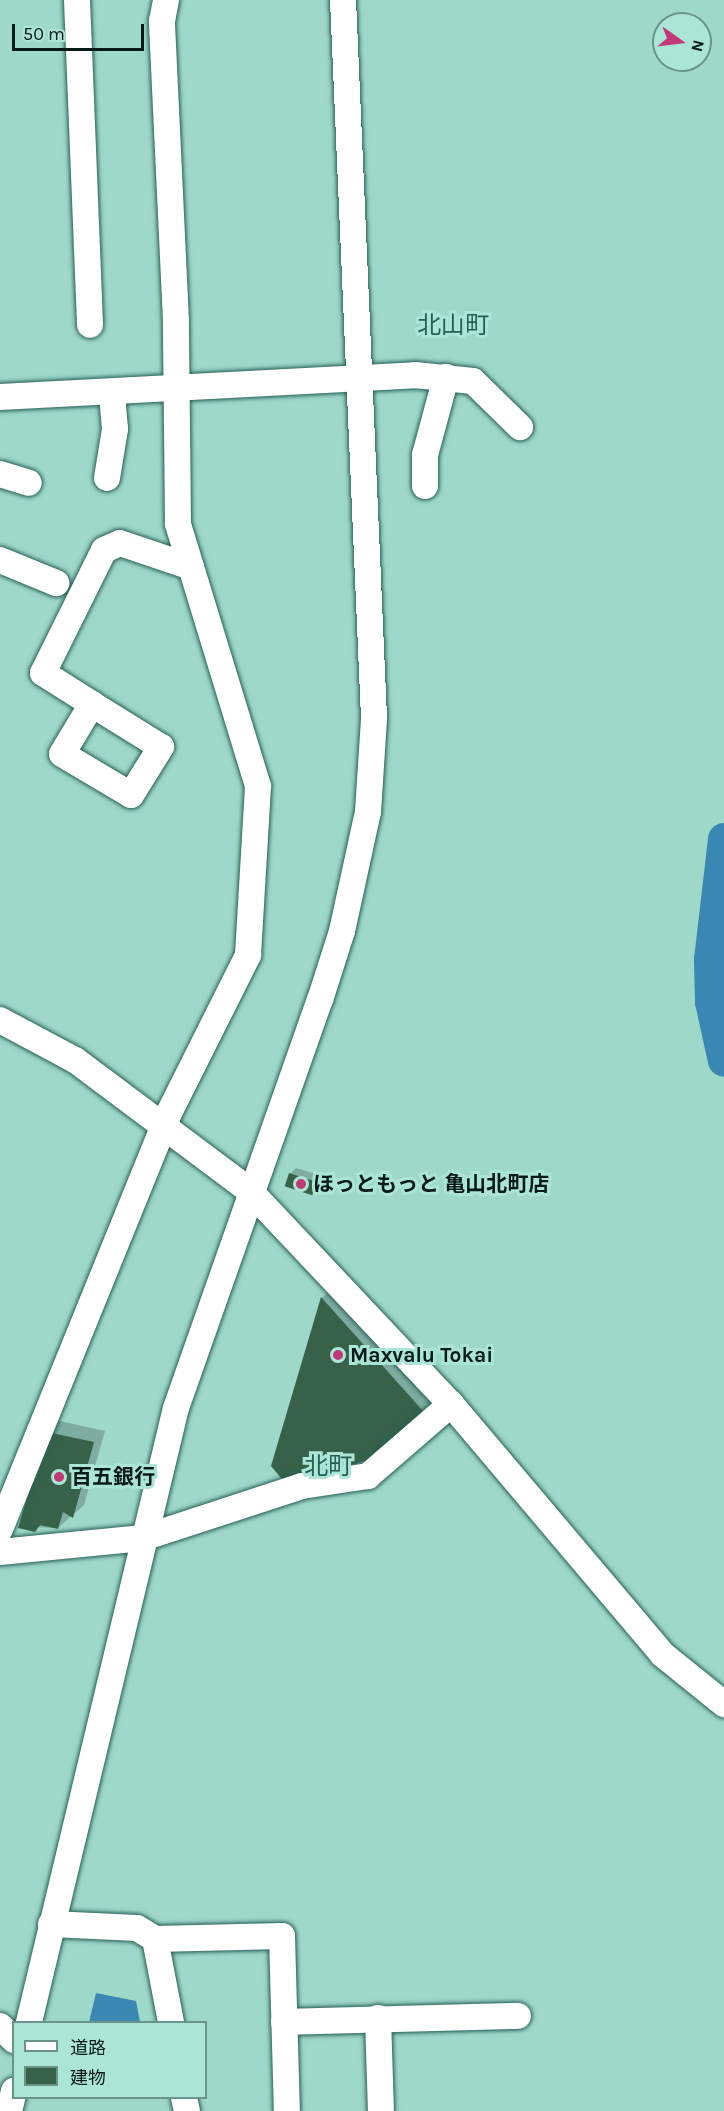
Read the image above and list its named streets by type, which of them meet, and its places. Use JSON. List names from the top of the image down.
{
  "districts": ["北山町", "北町"],
  "places": ["ほっともっと 亀山北町店", "Maxvalu Tokai", "百五銀行"],
  "legend": ["道路", "建物"],
  "scale_bar": "50 m",
  "north": "right"
}
